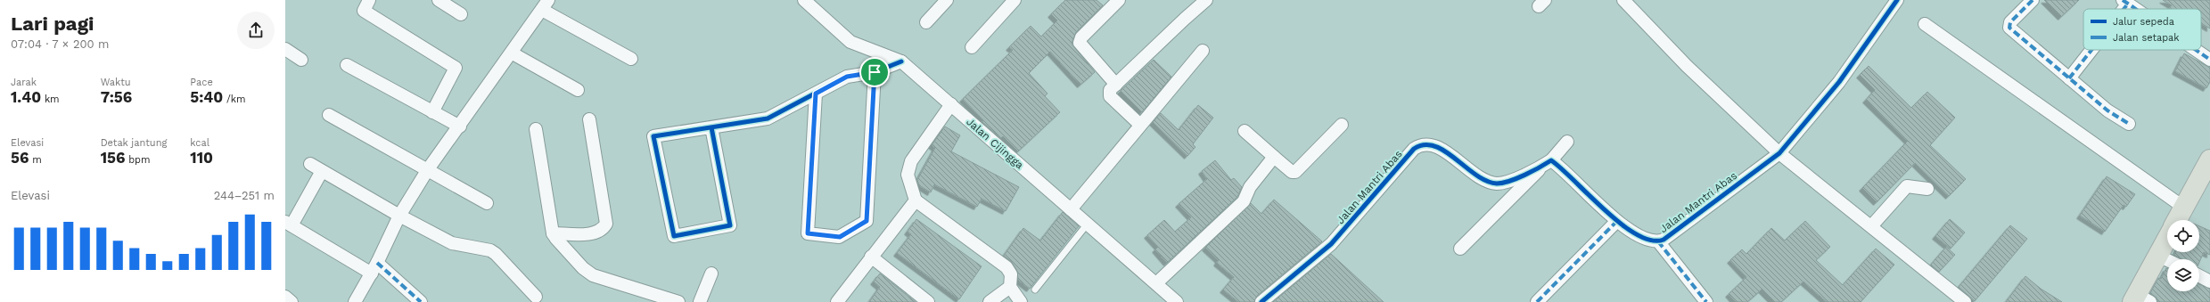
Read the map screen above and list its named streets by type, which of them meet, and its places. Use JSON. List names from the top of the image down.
{
  "streets": {
    "street": ["Jalan Cijingga", "Jalan Mantri Abas"]
  },
  "legend": ["Jalur sepeda", "Jalan setapak"],
  "page": {
    "heading": ["Lari pagi", "07:04 · 7 × 200 m"],
    "stats": [
      ["Jarak", "1.40 km"],
      ["Waktu", "7:56"],
      ["Pace", "5:40 /km"],
      ["Elevasi", "56 m"],
      ["Detak jantung", "156 bpm"],
      ["kcal", "110"]
    ],
    "chart": ["Elevasi", "244–251 m"]
  }
}
